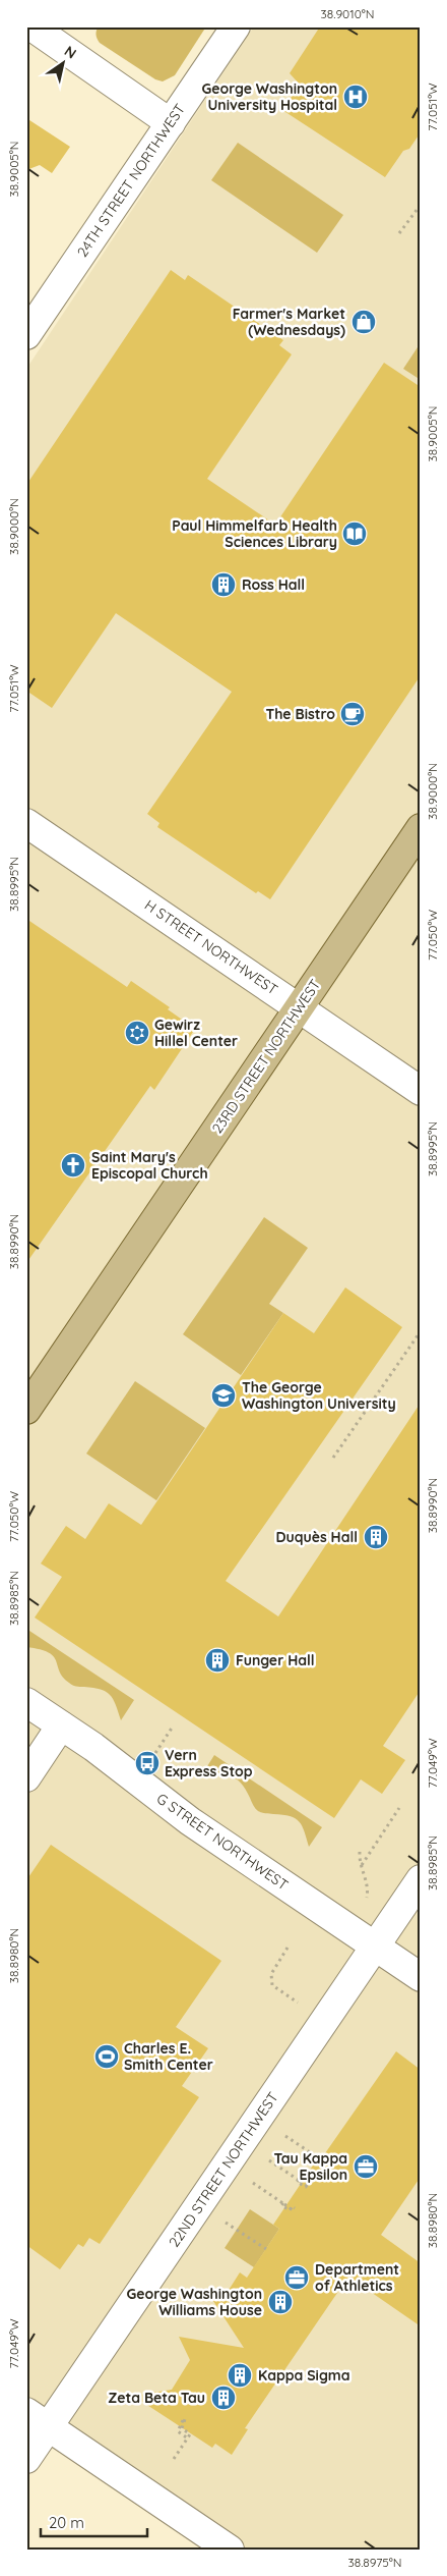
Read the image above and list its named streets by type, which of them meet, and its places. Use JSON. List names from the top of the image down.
{
  "streets": {
    "main road": ["23RD STREET NORTHWEST"],
    "street": [
      "24TH STREET NORTHWEST",
      "H STREET NORTHWEST",
      "G STREET NORTHWEST",
      "22ND STREET NORTHWEST"
    ]
  },
  "crossings": [
    ["H STREET NORTHWEST", "23RD STREET NORTHWEST"],
    ["G STREET NORTHWEST", "22ND STREET NORTHWEST"]
  ],
  "places": {
    "hospital": ["George Washington University Hospital"],
    "shop": ["Farmer's Market (Wednesdays)"],
    "library": ["Paul Himmelfarb Health Sciences Library"],
    "building": [
      "Ross Hall",
      "Duquès Hall",
      "Funger Hall",
      "George Washington Williams House",
      "Kappa Sigma",
      "Zeta Beta Tau"
    ],
    "cafe": ["The Bistro"],
    "synagogue": ["Gewirz Hillel Center"],
    "church": ["Saint Mary's Episcopal Church"],
    "school or university": ["The George Washington University"],
    "bus stop": ["Vern Express Stop"],
    "sports": ["Charles E. Smith Center"],
    "office": ["Tau Kappa Epsilon", "Department of Athletics"]
  },
  "scale_bar": "20 m",
  "north": "top right",
  "coordinates": [
    "38.9010°N",
    "77.051°W",
    "38.9005°N",
    "38.9000°N",
    "38.8995°N",
    "77.050°W",
    "38.8990°N",
    "38.8985°N",
    "77.049°W",
    "38.8980°N",
    "38.8975°N"
  ]
}
